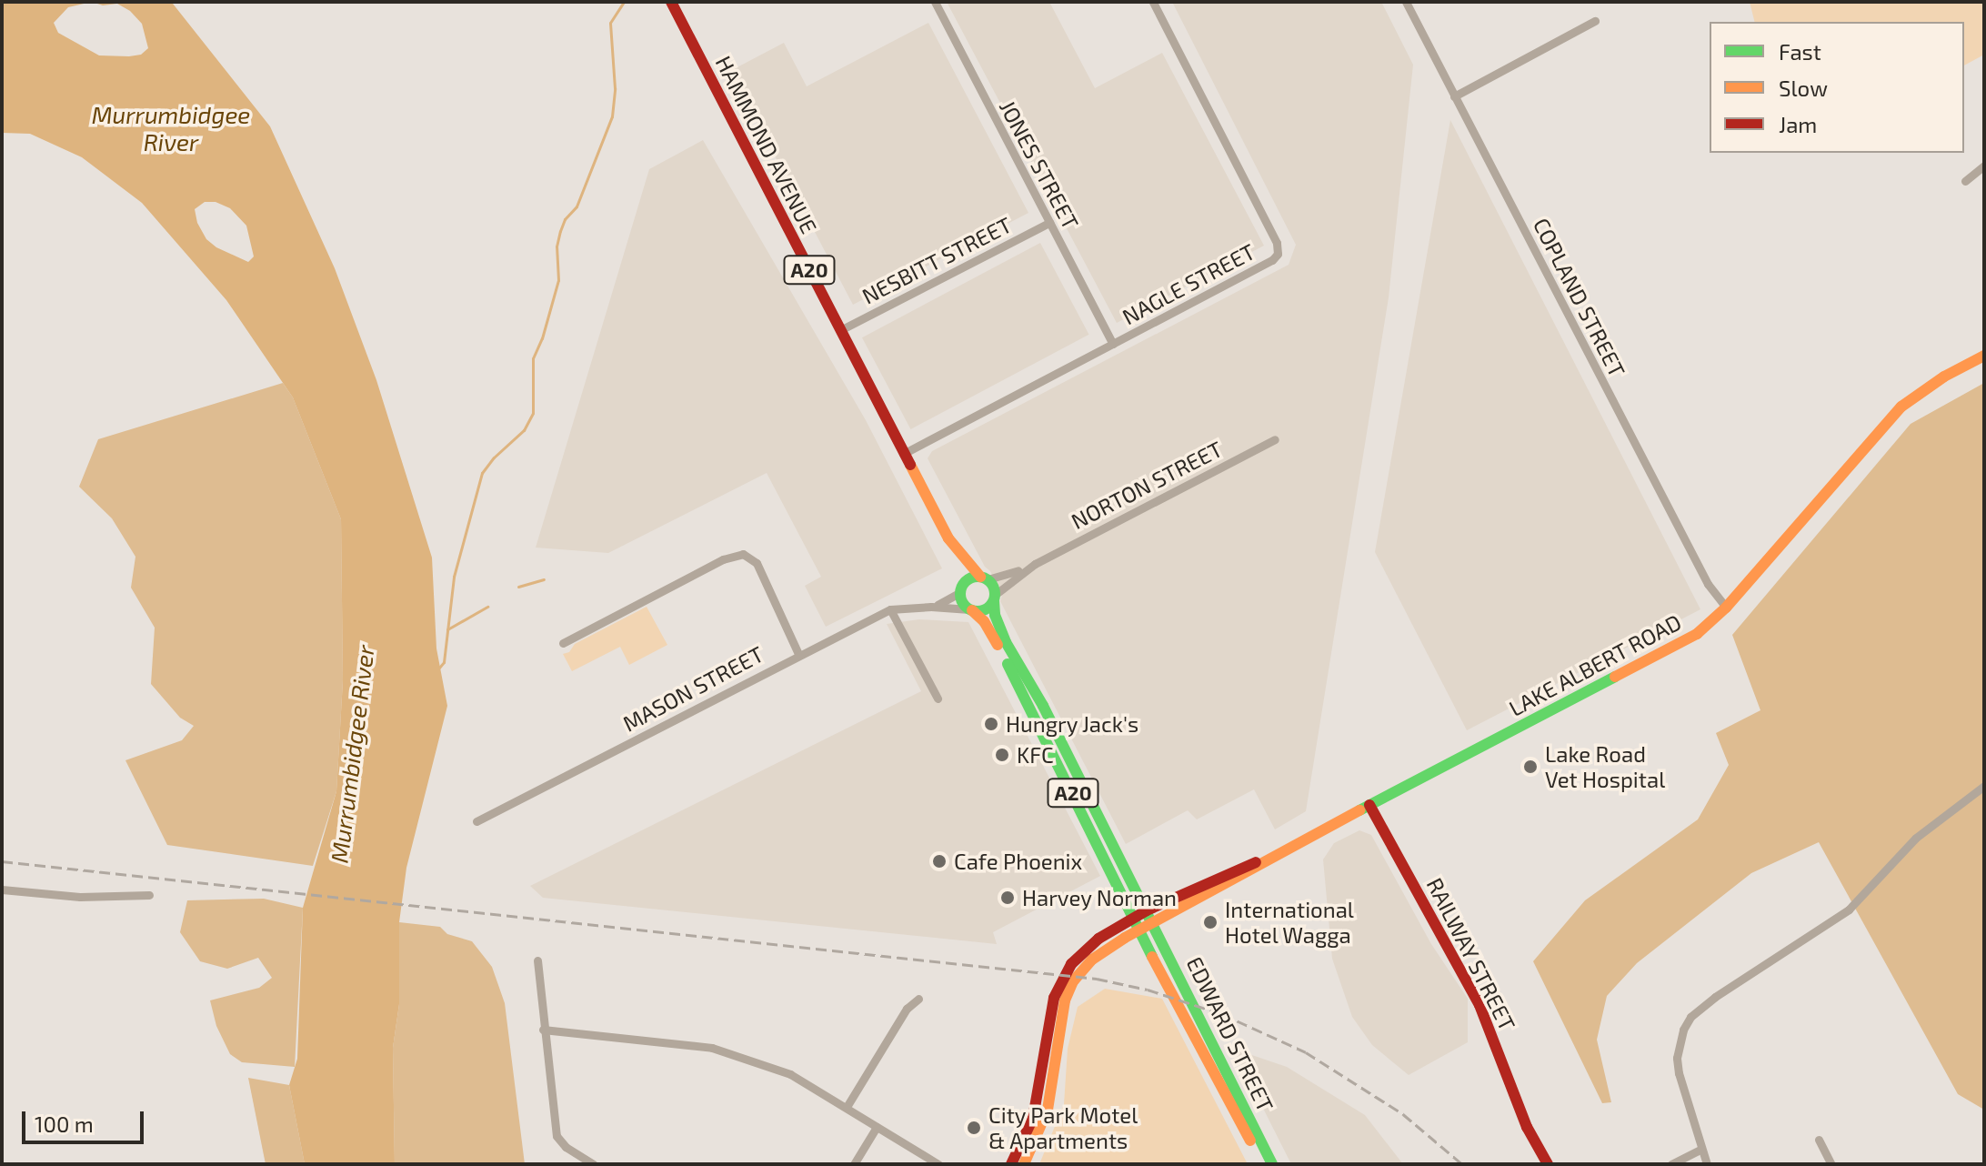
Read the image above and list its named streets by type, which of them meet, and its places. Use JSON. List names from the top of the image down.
{
  "streets": {
    "main road": [
      "HAMMOND AVENUE",
      "A20",
      "LAKE ALBERT ROAD",
      "RAILWAY STREET",
      "EDWARD STREET"
    ],
    "street": [
      "JONES STREET",
      "NESBITT STREET",
      "NAGLE STREET",
      "COPLAND STREET",
      "NORTON STREET",
      "MASON STREET"
    ]
  },
  "crossings": [
    ["HAMMOND AVENUE", "NESBITT STREET"],
    ["HAMMOND AVENUE", "A20"],
    ["HAMMOND AVENUE", "NAGLE STREET"],
    ["HAMMOND AVENUE", "NORTON STREET"],
    ["HAMMOND AVENUE", "MASON STREET"],
    ["JONES STREET", "NESBITT STREET"],
    ["JONES STREET", "NAGLE STREET"],
    ["A20", "NORTON STREET"],
    ["A20", "LAKE ALBERT ROAD"],
    ["A20", "MASON STREET"],
    ["A20", "EDWARD STREET"],
    ["COPLAND STREET", "LAKE ALBERT ROAD"],
    ["NORTON STREET", "MASON STREET"],
    ["LAKE ALBERT ROAD", "RAILWAY STREET"],
    ["LAKE ALBERT ROAD", "EDWARD STREET"]
  ],
  "water": ["Murrumbidgee River"],
  "places": [
    "Hungry Jack's",
    "KFC",
    "Lake Road Vet Hospital",
    "Cafe Phoenix",
    "Harvey Norman",
    "International Hotel Wagga",
    "City Park Motel & Apartments"
  ],
  "legend": ["Fast", "Slow", "Jam"],
  "scale_bar": "100 m"
}
